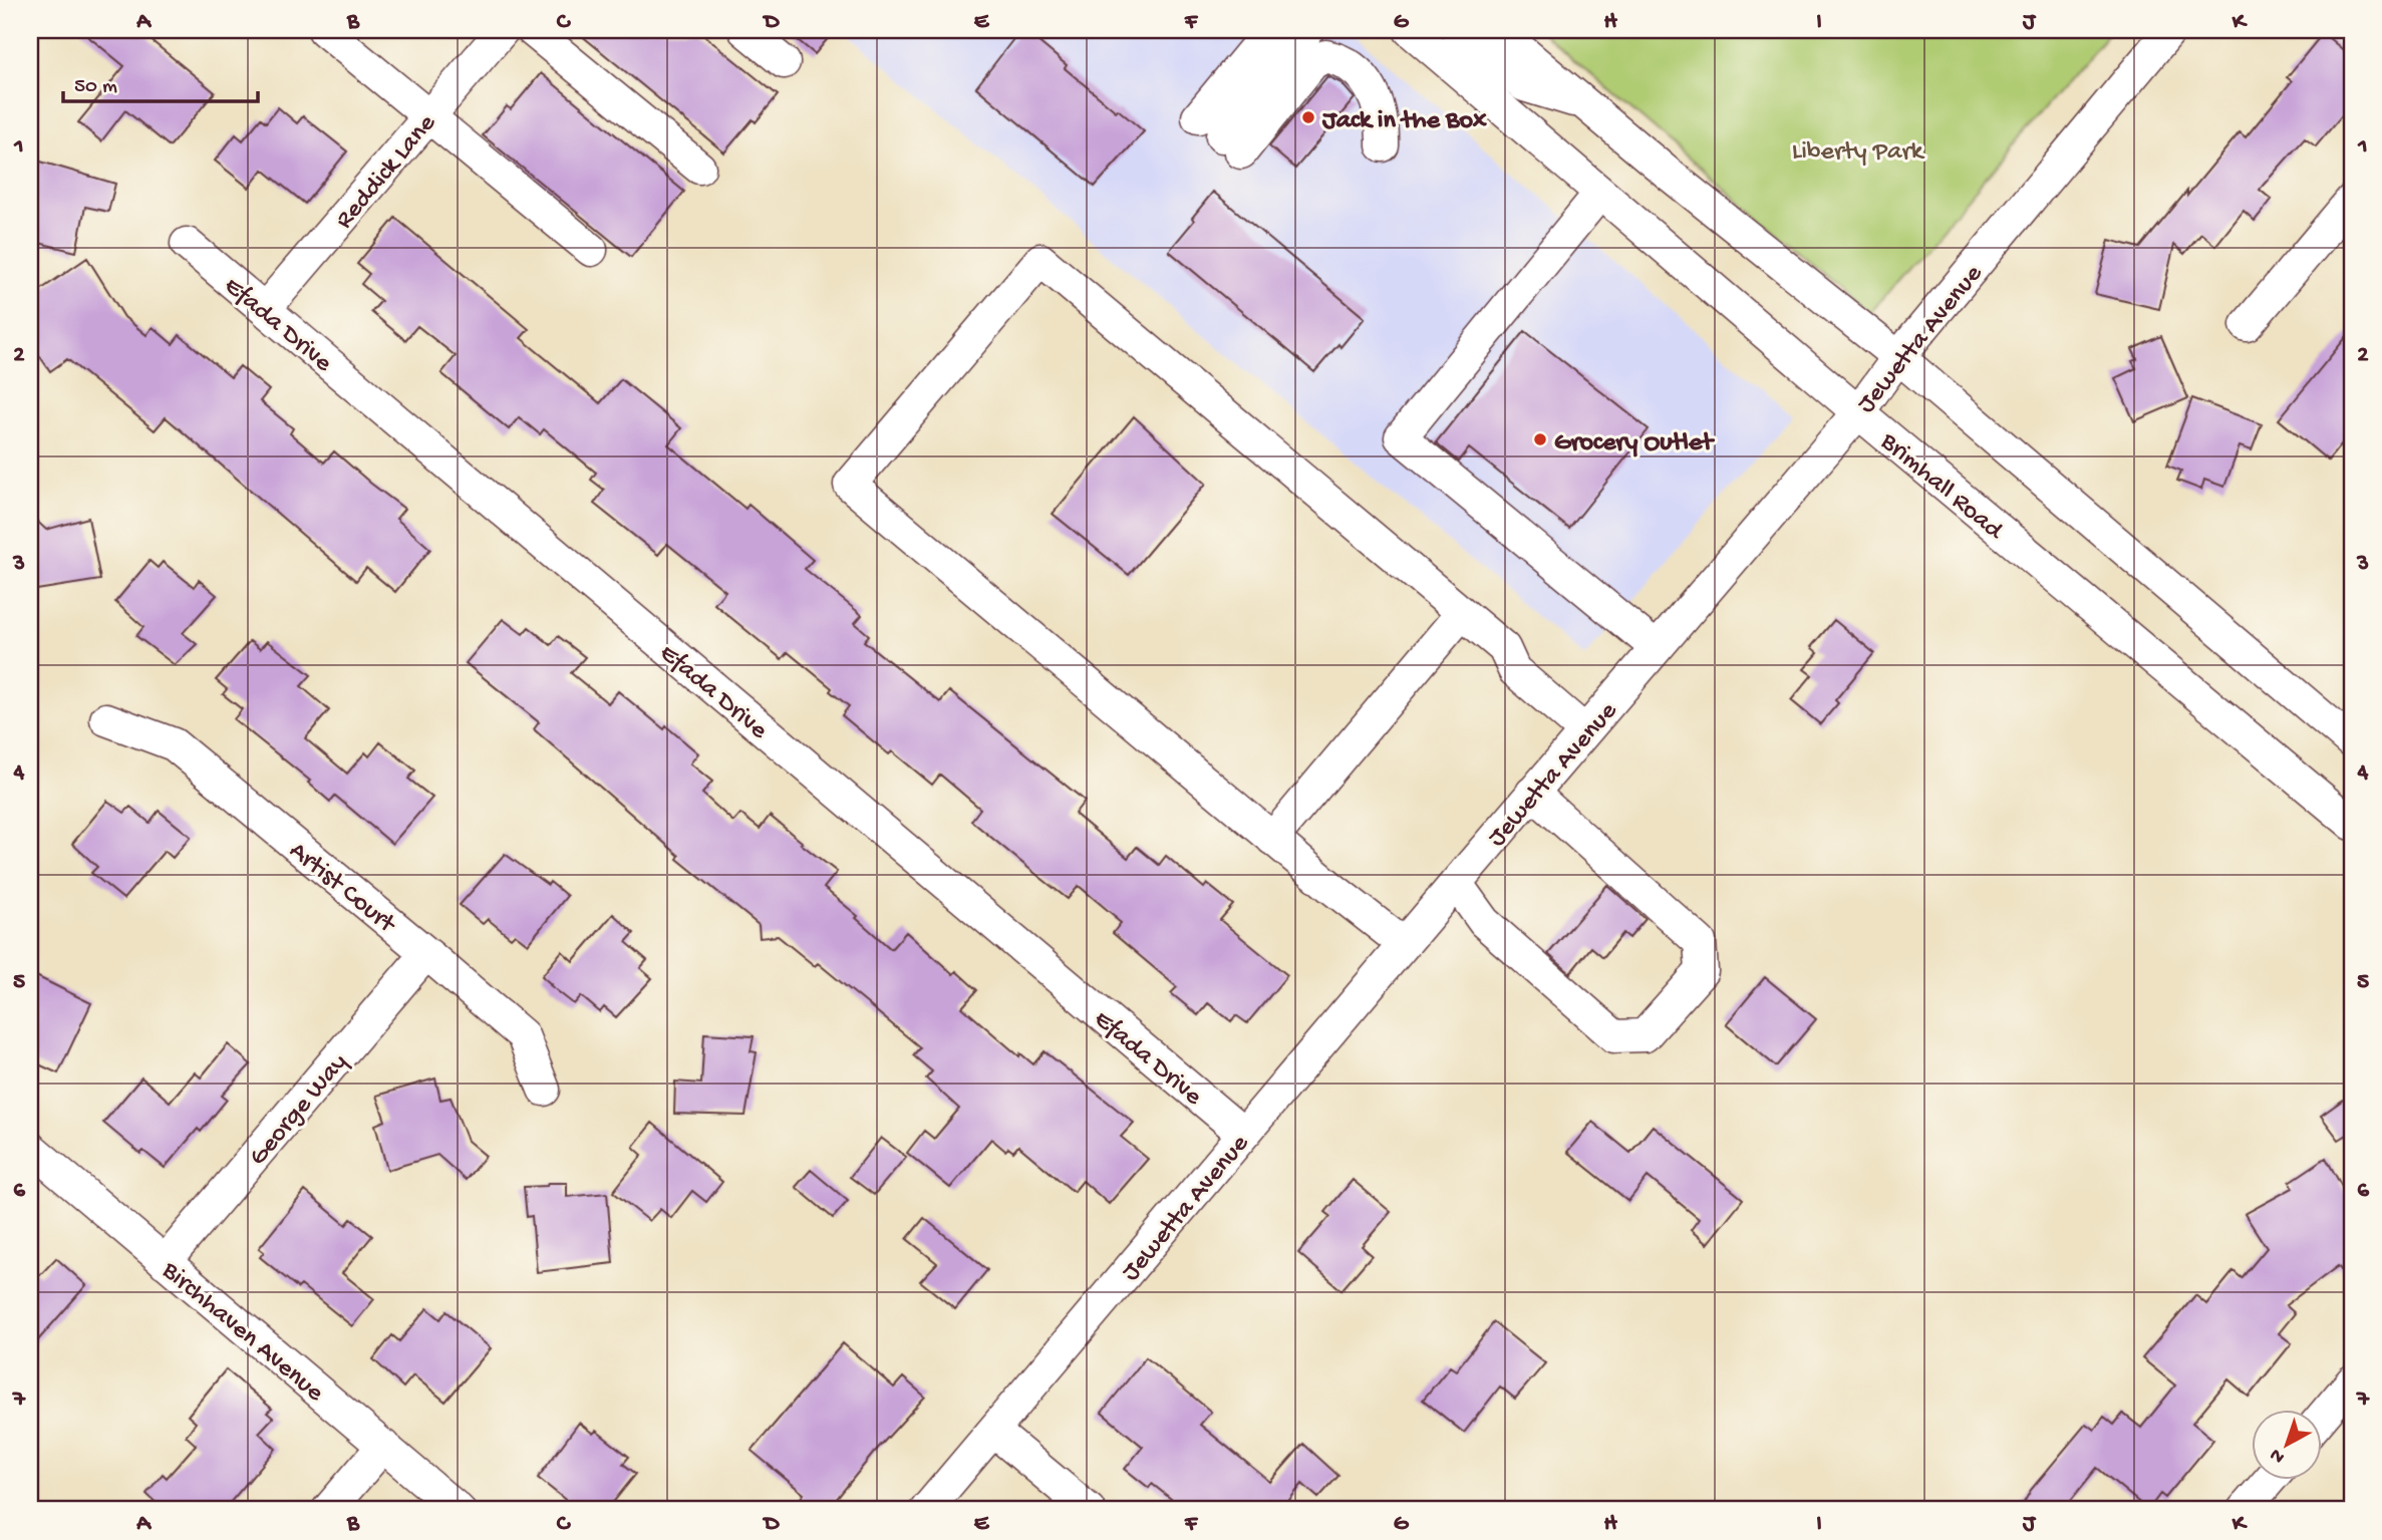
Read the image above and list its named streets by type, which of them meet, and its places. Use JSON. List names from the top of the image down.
{
  "streets": {
    "street": [
      "Reddick Lane",
      "Efada Drive",
      "Jewetta Avenue",
      "Brimhall Road",
      "Artist Court",
      "George Way",
      "Birchhaven Avenue"
    ]
  },
  "crossings": [
    ["Reddick Lane", "Efada Drive"],
    ["Efada Drive", "Jewetta Avenue"],
    ["Jewetta Avenue", "Brimhall Road"],
    ["Artist Court", "George Way"],
    ["George Way", "Birchhaven Avenue"]
  ],
  "parks": ["Liberty Park"],
  "places": ["Jack in the Box", "Grocery Outlet"],
  "scale_bar": "50 m",
  "north": "bottom left",
  "grid": {
    "columns": [
      "A",
      "B",
      "C",
      "D",
      "E",
      "F",
      "G",
      "H",
      "I",
      "J",
      "K"
    ],
    "rows": [
      "1",
      "2",
      "3",
      "4",
      "5",
      "6",
      "7"
    ]
  }
}
